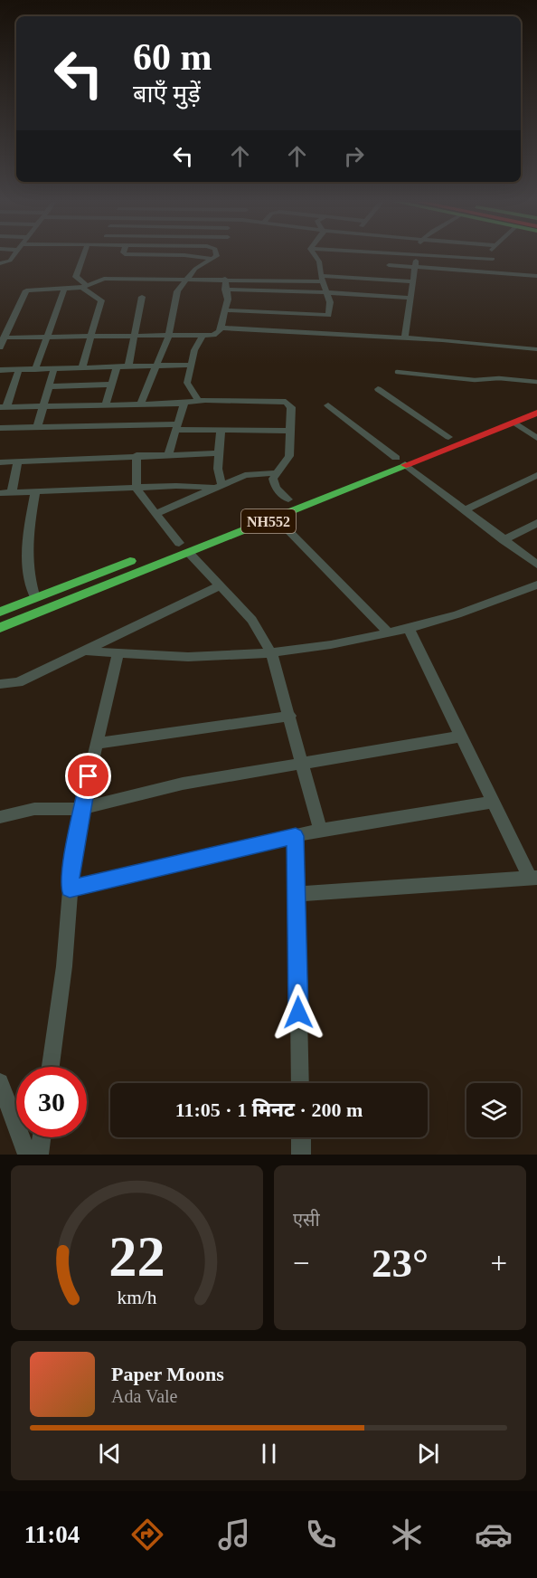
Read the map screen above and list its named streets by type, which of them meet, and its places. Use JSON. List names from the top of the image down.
{
  "streets": {
    "main road": ["NH552"]
  },
  "page": {
    "turn": ["60 m", "बाएँ मुड़ें"],
    "limit": "30",
    "trip": "11:05 · 1 मिनट · 200 m",
    "tile": "एसी",
    "heat": ["−", "23°", "+"],
    "song": ["Paper Moons", "Ada Vale"],
    "tabs": "11:04",
    "gauge": ["22", "km/h"]
  }
}
